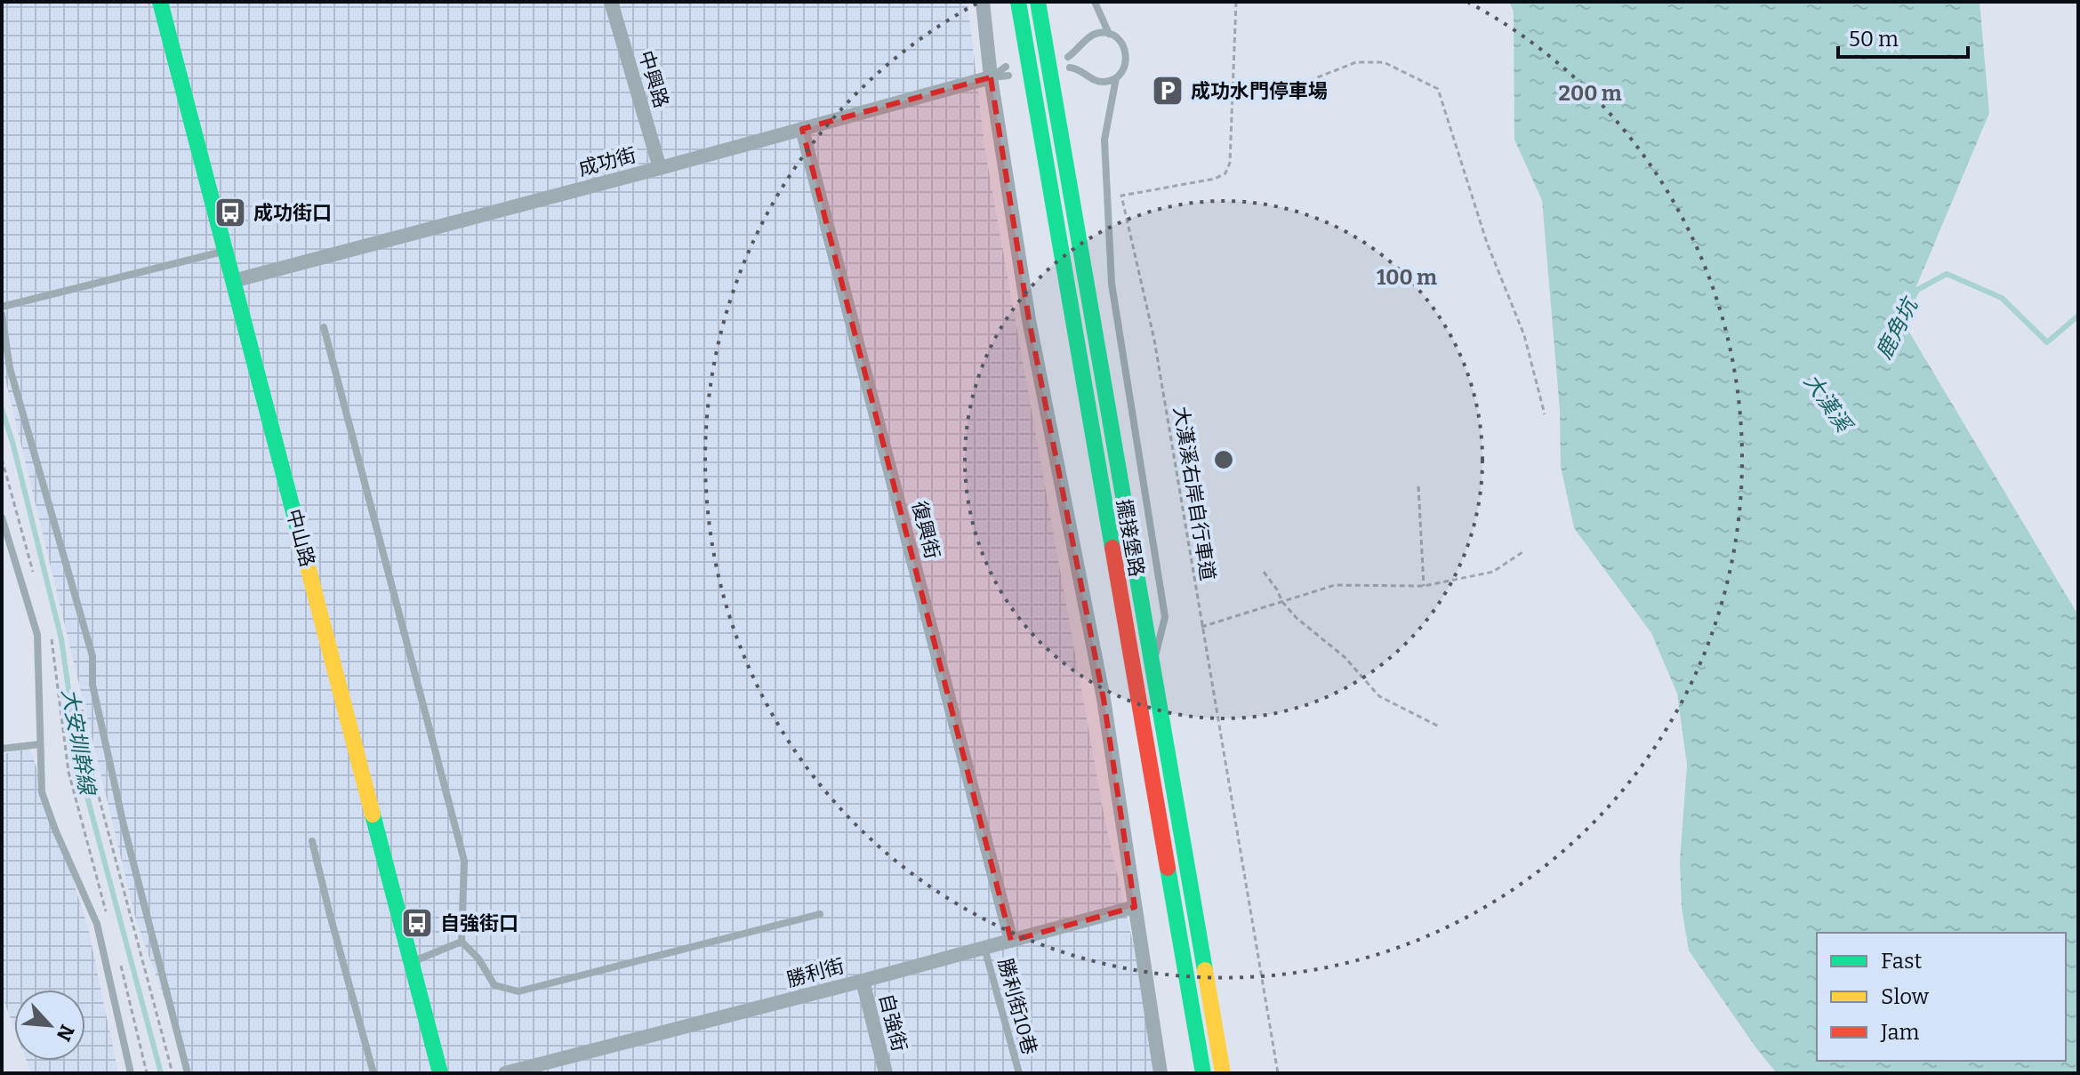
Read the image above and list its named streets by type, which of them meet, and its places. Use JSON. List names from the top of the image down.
{
  "streets": {
    "street": [
      "中興路",
      "成功街",
      "復興街",
      "中山路",
      "擺接堡路",
      "勝利街",
      "自強街"
    ],
    "lane": ["勝利街10巷"],
    "path": ["大漢溪右岸自行車道"]
  },
  "crossings": [
    ["中興路", "成功街"],
    ["成功街", "復興街"],
    ["成功街", "中山路"],
    ["復興街", "勝利街"],
    ["勝利街", "勝利街10巷"],
    ["勝利街", "自強街"]
  ],
  "water": ["鹿角坑", "大漢溪", "大安圳幹線"],
  "places": {
    "parking": ["成功水門停車場"],
    "bus stop": ["成功街口", "自強街口"]
  },
  "legend": ["Fast", "Slow", "Jam"],
  "scale_bar": "50 m",
  "north": "bottom right",
  "rings": ["200 m", "100 m"]
}
